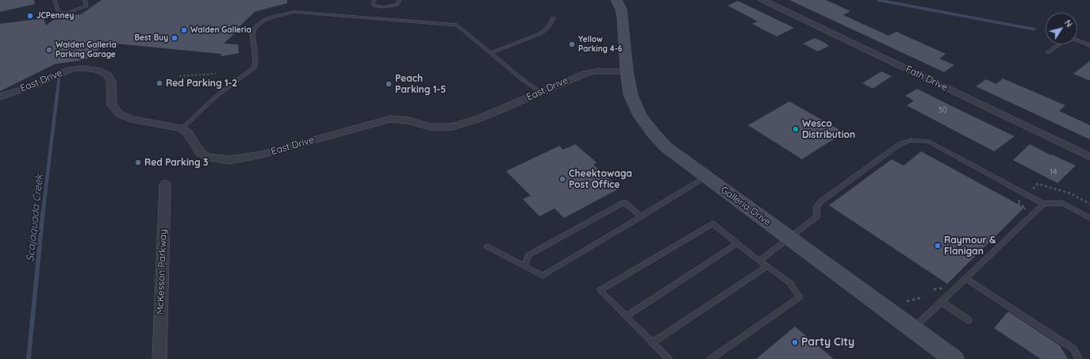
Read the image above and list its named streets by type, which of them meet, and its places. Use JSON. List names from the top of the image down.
{
  "streets": {
    "street": [
      "Fath Drive",
      "East Drive",
      "Galleria Drive",
      "McKesson Parkway"
    ]
  },
  "crossings": [
    ["East Drive", "Galleria Drive"]
  ],
  "water": ["Scajaquada Creek"],
  "places": [
    "JCPenney",
    "Walden Galleria",
    "Best Buy",
    "Yellow Parking 4-6",
    "Walden Galleria Parking Garage",
    "Red Parking 1-2",
    "Peach Parking 1-5",
    "Wesco Distribution",
    "Red Parking 3",
    "Cheektowaga Post Office",
    "Raymour & Flanigan",
    "Party City"
  ],
  "house_numbers": ["30", "14"],
  "north": "top right"
}
